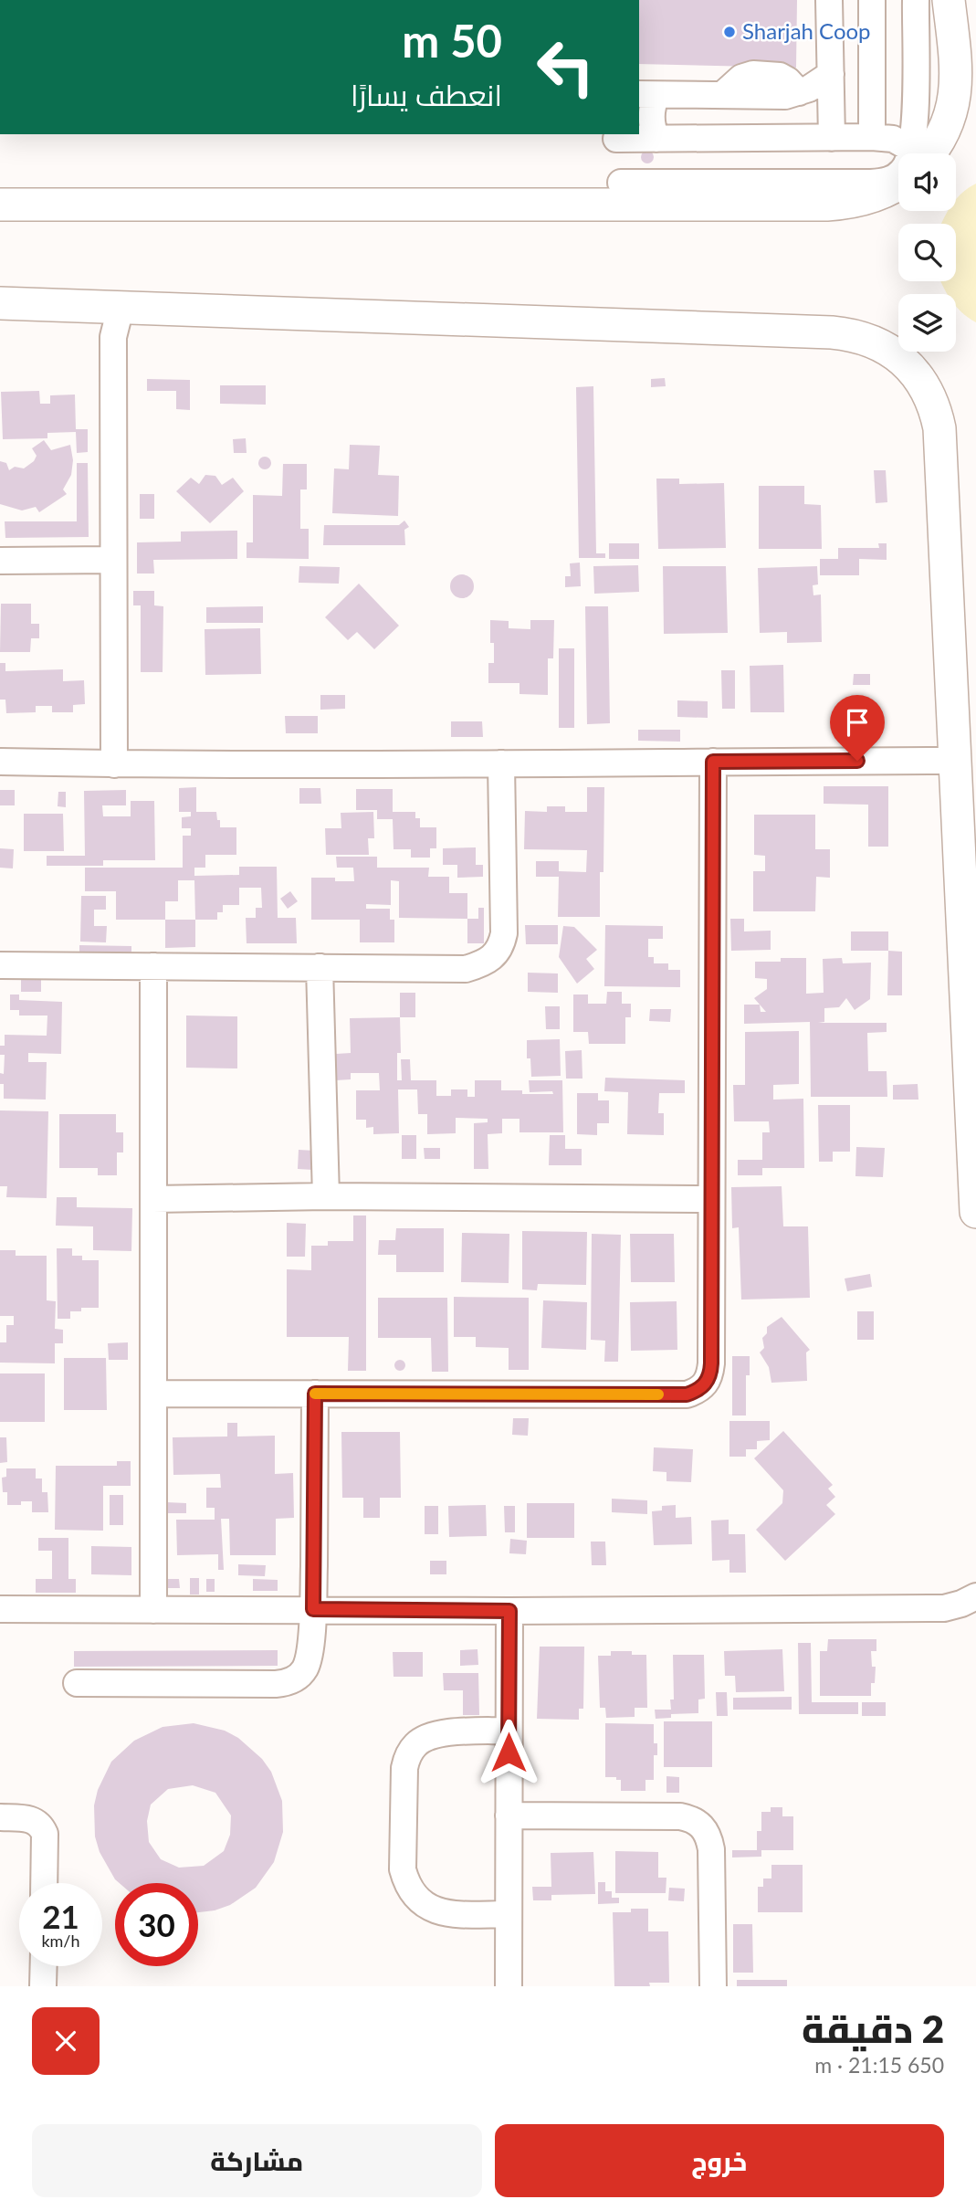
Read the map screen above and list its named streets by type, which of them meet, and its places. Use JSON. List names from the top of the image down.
{
  "places": ["Sharjah Coop"],
  "page": {
    "turn": ["50 m", "انعطف يسارًا"],
    "speed": "21 km/h",
    "limit": "30",
    "heading": ["2 دقيقة", "650 m · 21:15"],
    "buttons": ["خروج", "مشاركة"]
  }
}
